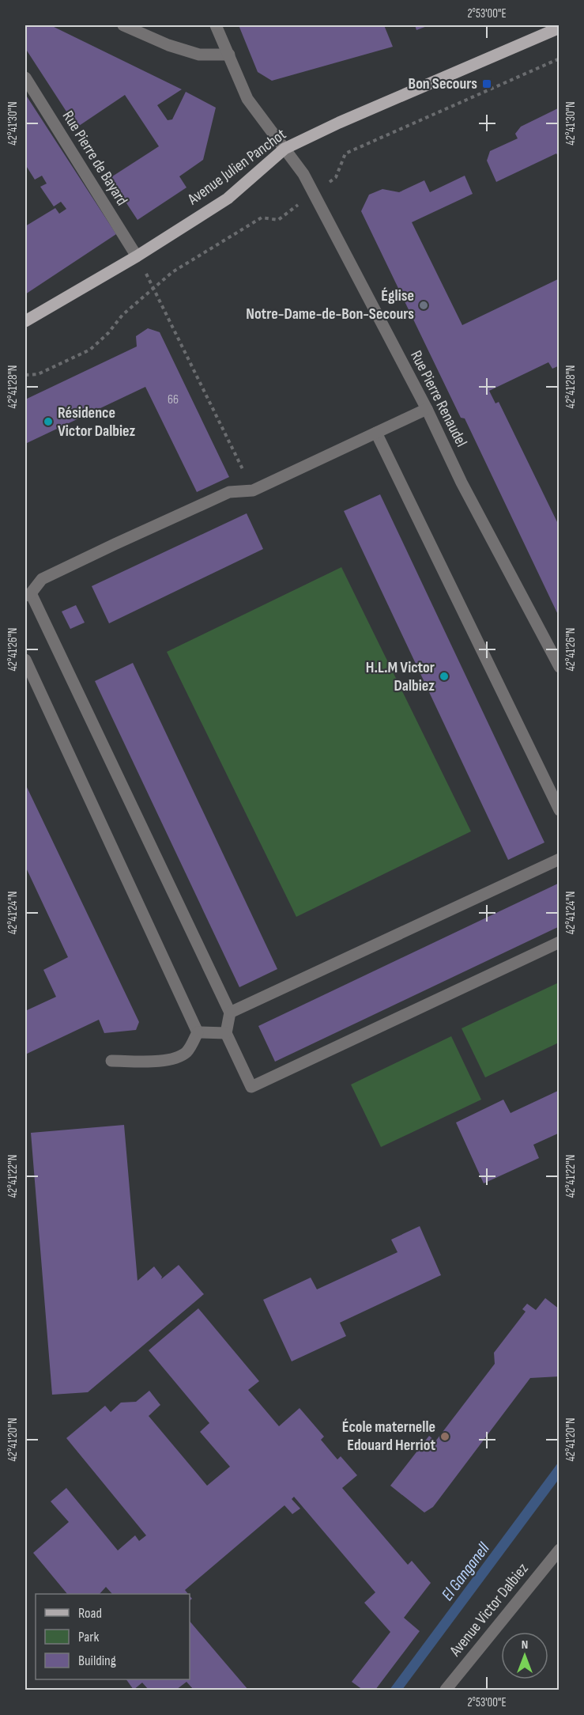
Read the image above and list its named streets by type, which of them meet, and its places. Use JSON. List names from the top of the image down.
{
  "streets": {
    "main road": ["Avenue Julien Panchot"],
    "street": ["Rue Pierre de Bayard", "Rue Pierre Renaudel", "Avenue Victor Dalbiez"]
  },
  "crossings": [
    ["Rue Pierre de Bayard", "Avenue Julien Panchot"],
    ["Avenue Julien Panchot", "Rue Pierre Renaudel"]
  ],
  "water": ["El Ganganell"],
  "places": {
    "transit": ["Bon Secours"],
    "other": [
      "Église Notre-Dame-de-Bon-Secours",
      "Résidence Victor Dalbiez",
      "H.L.M Victor Dalbiez",
      "École maternelle Edouard Herriot"
    ]
  },
  "house_numbers": ["66"],
  "legend": ["Road", "Park", "Building"],
  "north": "top",
  "coordinates": [
    "2°53'00\"E",
    "42°41'30\"N",
    "42°41'28\"N",
    "42°41'26\"N",
    "42°41'24\"N",
    "42°41'22\"N",
    "42°41'20\"N"
  ]
}
